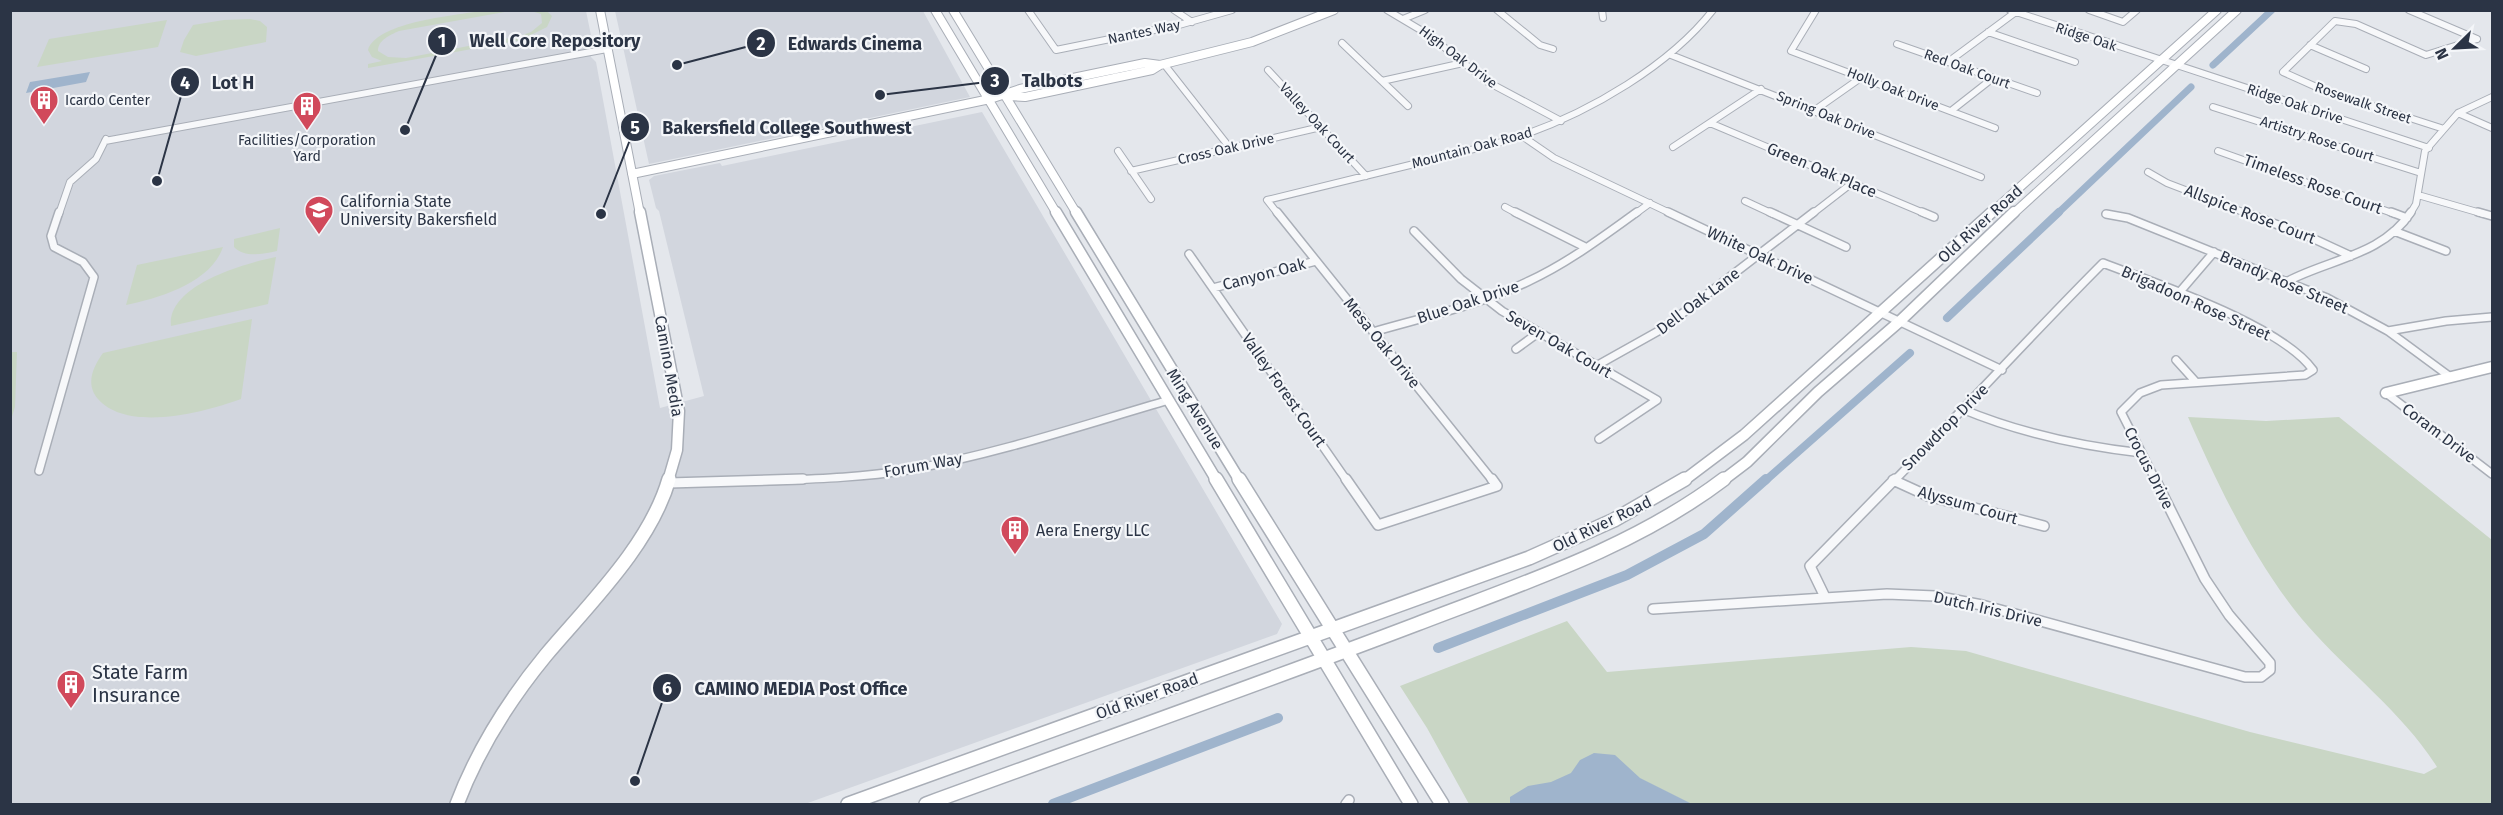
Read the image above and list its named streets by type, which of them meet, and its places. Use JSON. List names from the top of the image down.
{
  "streets": {
    "main road": ["Old River Road", "Camino Media", "Ming Avenue"],
    "street": [
      "Nantes Way",
      "Ridge Oak",
      "High Oak Drive",
      "Red Oak Court",
      "Holly Oak Drive",
      "Rosewalk Street",
      "Ridge Oak Drive",
      "Spring Oak Drive",
      "Valley Oak Court",
      "Artistry Rose Court",
      "Mountain Oak Road",
      "Cross Oak Drive",
      "Green Oak Place",
      "Timeless Rose Court",
      "Allspice Rose Court",
      "White Oak Drive",
      "Canyon Oak",
      "Brandy Rose Street",
      "Dell Oak Lane",
      "Blue Oak Drive",
      "Brigadoon Rose Street",
      "Mesa Oak Drive",
      "Seven Oak Court",
      "Valley Forest Court",
      "Snowdrop Drive",
      "Coram Drive",
      "Forum Way",
      "Crocus Drive",
      "Alyssum Court",
      "Dutch Iris Drive"
    ]
  },
  "crossings": [
    ["Ridge Oak", "Ridge Oak Drive"],
    ["Ridge Oak", "Old River Road"],
    ["High Oak Drive", "Mountain Oak Road"],
    ["Ridge Oak Drive", "Old River Road"],
    ["Spring Oak Drive", "Mountain Oak Road"],
    ["Valley Oak Court", "Mountain Oak Road"],
    ["Valley Oak Court", "Cross Oak Drive"],
    ["Mountain Oak Road", "White Oak Drive"],
    ["Mountain Oak Road", "Mesa Oak Drive"],
    ["Green Oak Place", "Dell Oak Lane"],
    ["Old River Road", "White Oak Drive"],
    ["Old River Road", "Ming Avenue"],
    ["White Oak Drive", "Dell Oak Lane"],
    ["White Oak Drive", "Blue Oak Drive"],
    ["White Oak Drive", "Snowdrop Drive"],
    ["Canyon Oak", "Mesa Oak Drive"],
    ["Canyon Oak", "Valley Forest Court"],
    ["Dell Oak Lane", "Seven Oak Court"],
    ["Blue Oak Drive", "Mesa Oak Drive"],
    ["Blue Oak Drive", "Seven Oak Court"],
    ["Brigadoon Rose Street", "Snowdrop Drive"],
    ["Brigadoon Rose Street", "Crocus Drive"],
    ["Mesa Oak Drive", "Valley Forest Court"],
    ["Camino Media", "Forum Way"],
    ["Ming Avenue", "Forum Way"],
    ["Snowdrop Drive", "Alyssum Court"],
    ["Snowdrop Drive", "Dutch Iris Drive"],
    ["Crocus Drive", "Dutch Iris Drive"]
  ],
  "places": {
    "other": [
      "Edwards Cinema",
      "Talbots",
      "Well Core Repository",
      "Lot H",
      "Bakersfield College Southwest",
      "CAMINO MEDIA Post Office"
    ],
    "building": [
      "Icardo Center",
      "Facilities/Corporation Yard",
      "Aera Energy LLC",
      "State Farm Insurance"
    ],
    "school or university": ["California State University Bakersfield"]
  },
  "north": "bottom left"
}
